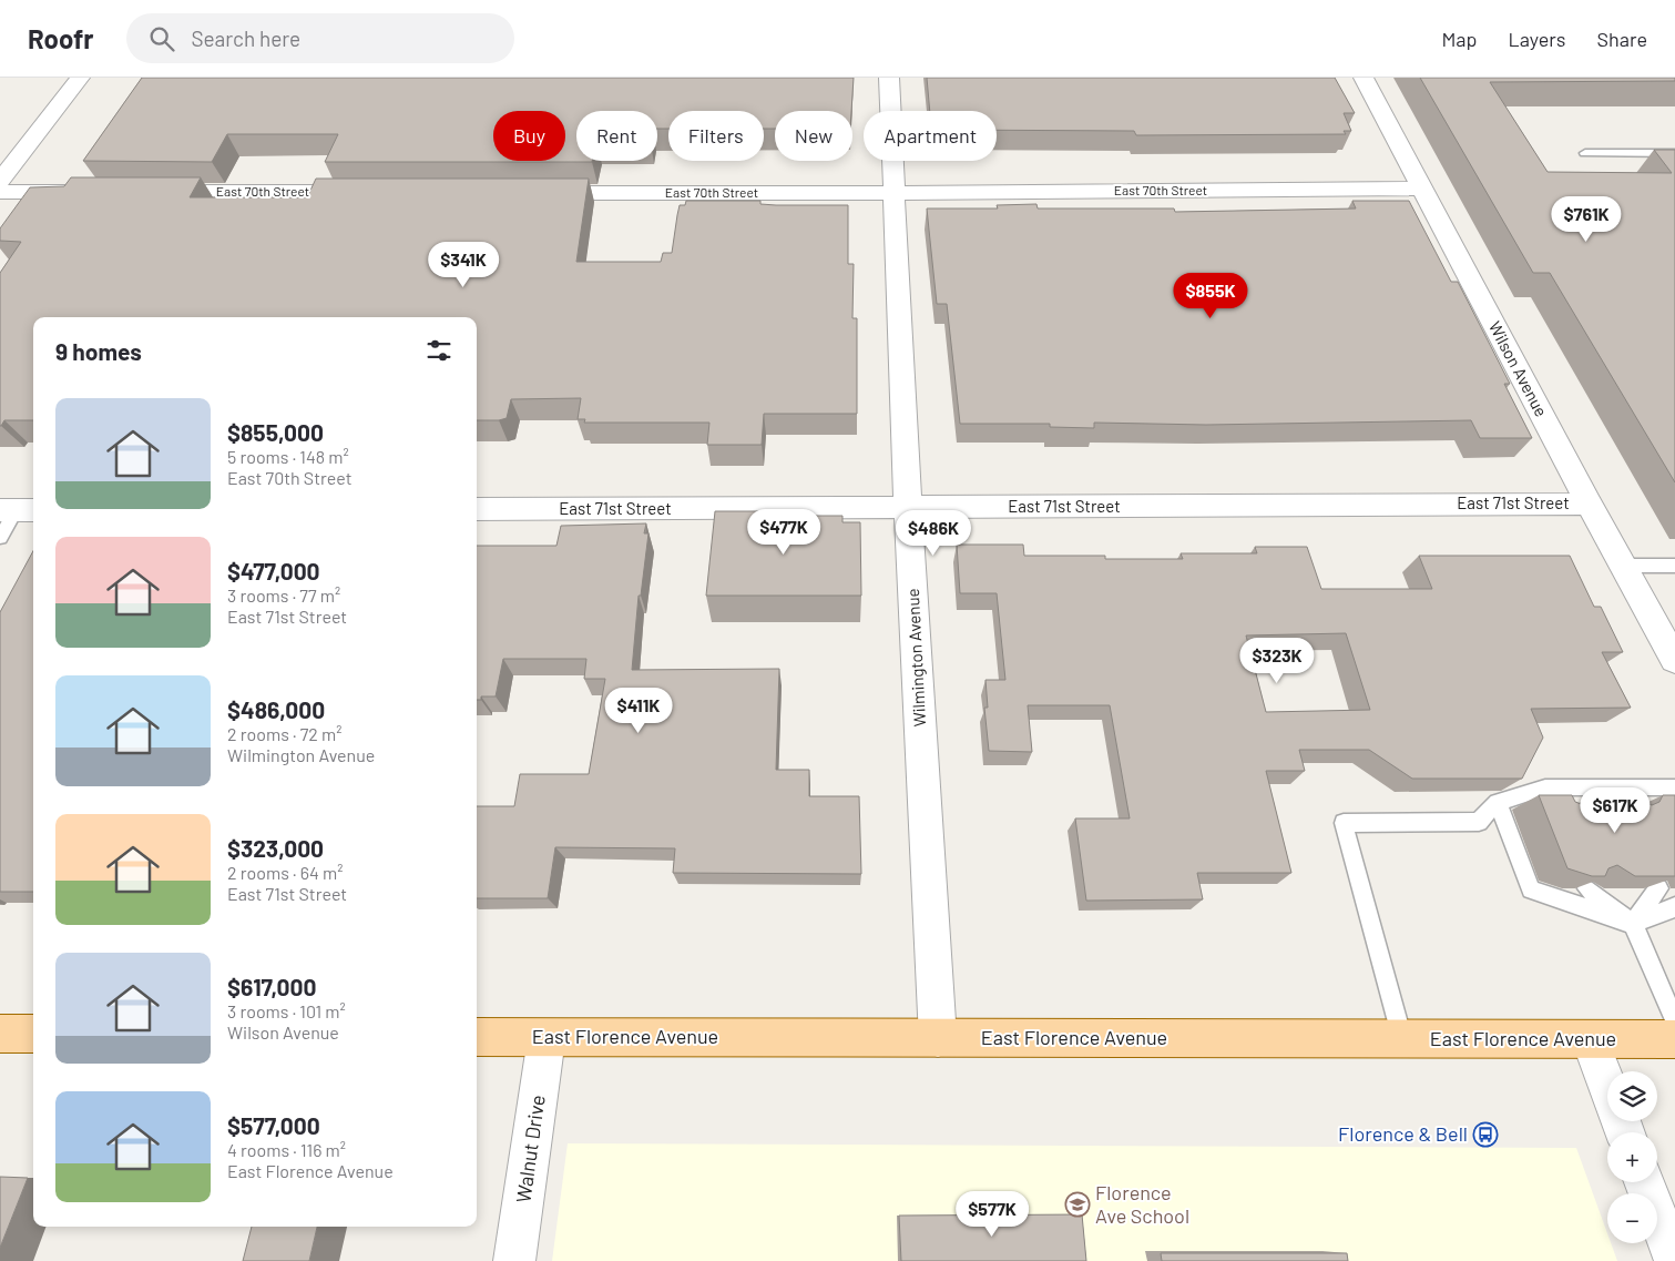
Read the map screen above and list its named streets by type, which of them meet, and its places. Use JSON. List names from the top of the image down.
{
  "streets": {
    "main road": ["East Florence Avenue"],
    "street": [
      "East 70th Street",
      "Wilson Avenue",
      "East 71st Street",
      "Wilmington Avenue",
      "Walnut Drive"
    ]
  },
  "crossings": [
    ["East 70th Street", "Wilson Avenue"],
    ["East 70th Street", "Wilmington Avenue"],
    ["Wilson Avenue", "East 71st Street"],
    ["East 71st Street", "Wilmington Avenue"],
    ["Wilmington Avenue", "East Florence Avenue"],
    ["East Florence Avenue", "Walnut Drive"]
  ],
  "places": {
    "bus stop": ["Florence & Bell"],
    "school or university": ["Florence Ave School"]
  },
  "page": {
    "header": "Roofr",
    "search": "Search here",
    "nav": ["Map", "Layers", "Share"],
    "chip": [
      "Buy",
      "Rent",
      "Filters",
      "New",
      "Apartment"
    ],
    "price": [
      "$761K",
      "$341K",
      "$855K",
      "$477K",
      "$486K",
      "$323K",
      "$411K",
      "$617K",
      "$577K"
    ],
    "heading": "9 homes",
    "list": [
      {
        "name": "$855,000",
        "note": "5 rooms · 148 m² · East 70th Street"
      },
      {
        "name": "$477,000",
        "note": "3 rooms · 77 m² · East 71st Street"
      },
      {
        "name": "$486,000",
        "note": "2 rooms · 72 m² · Wilmington Avenue"
      },
      {
        "name": "$323,000",
        "note": "2 rooms · 64 m² · East 71st Street"
      },
      {
        "name": "$617,000",
        "note": "3 rooms · 101 m² · Wilson Avenue"
      },
      {
        "name": "$577,000",
        "note": "4 rooms · 116 m² · East Florence Avenue"
      }
    ],
    "map_buttons": ["+", "−"]
  }
}
